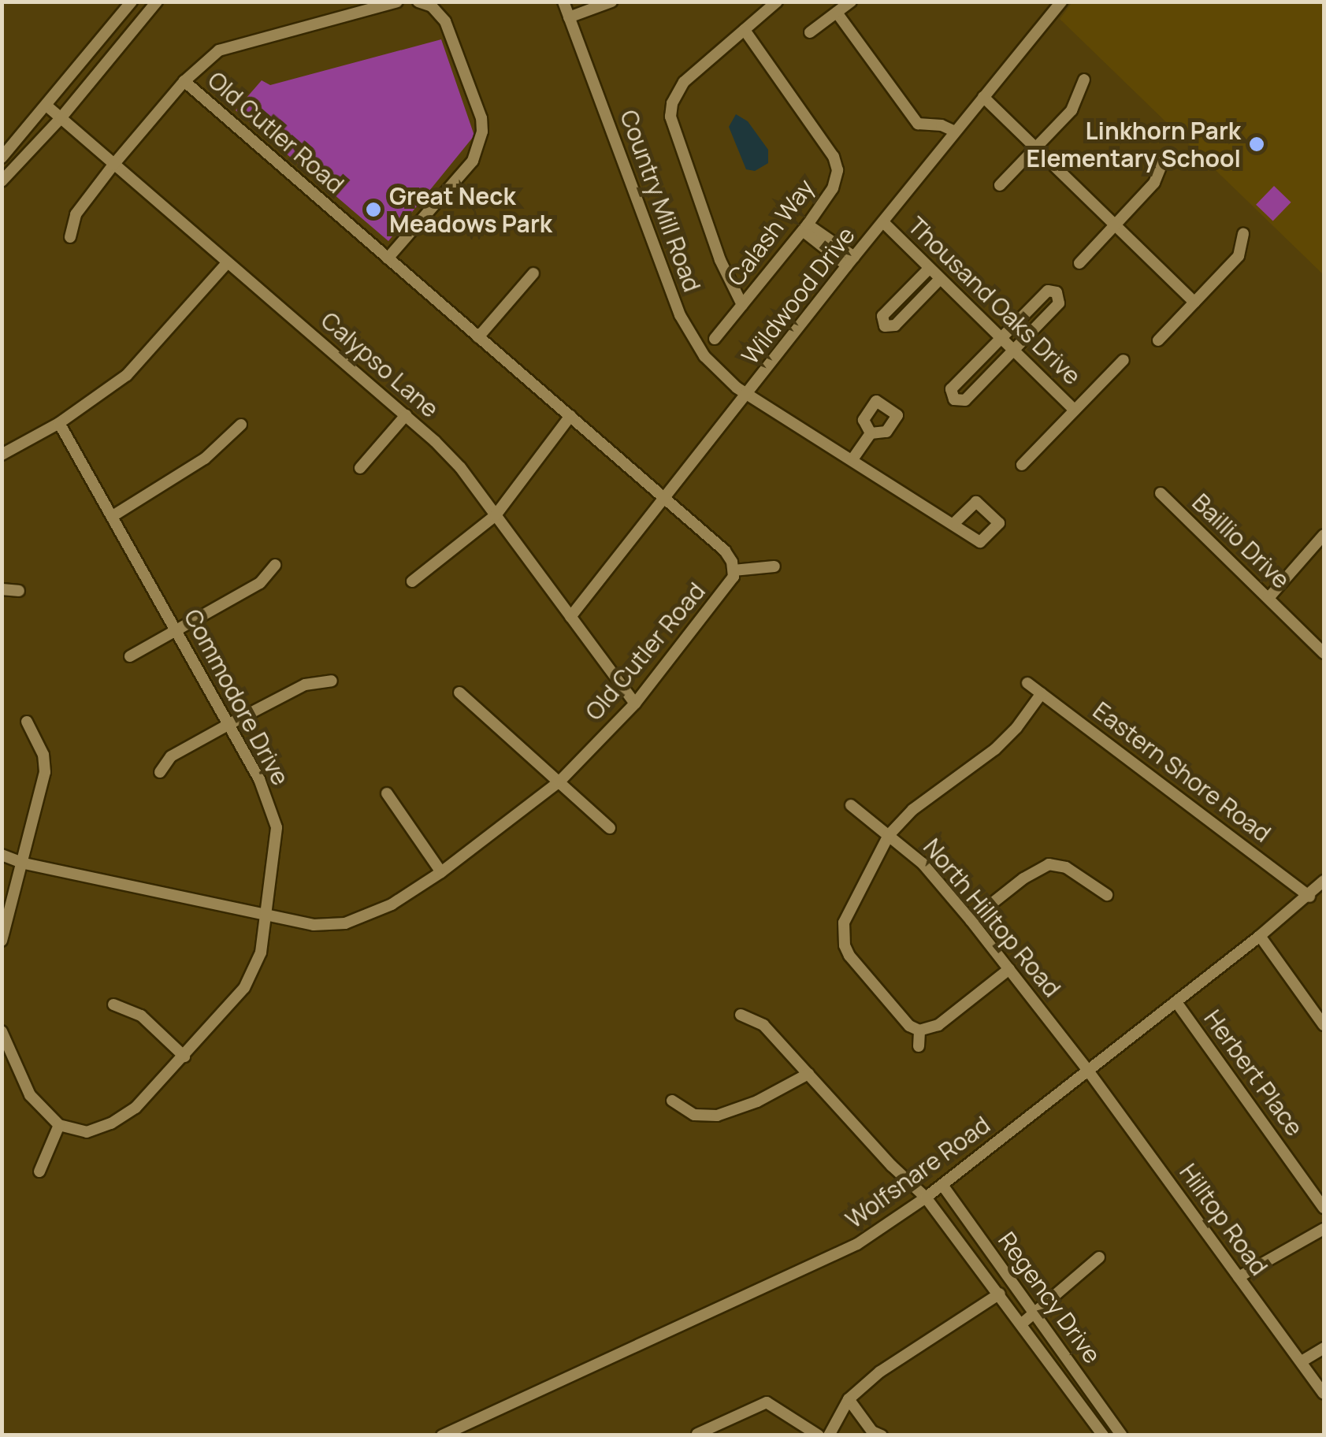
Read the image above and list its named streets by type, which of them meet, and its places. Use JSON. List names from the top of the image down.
{
  "streets": {
    "street": [
      "Old Cutler Road",
      "Country Mill Road",
      "Calash Way",
      "Wildwood Drive",
      "Thousand Oaks Drive",
      "Calypso Lane",
      "Baillio Drive",
      "Commodore Drive",
      "Eastern Shore Road",
      "North Hilltop Road",
      "Herbert Place",
      "Wolfsnare Road",
      "Hilltop Road",
      "Regency Drive"
    ]
  },
  "crossings": [
    ["Old Cutler Road", "Wildwood Drive"],
    ["Old Cutler Road", "Calypso Lane"],
    ["Old Cutler Road", "Commodore Drive"],
    ["Country Mill Road", "Wildwood Drive"],
    ["Wildwood Drive", "Thousand Oaks Drive"],
    ["Wildwood Drive", "Calypso Lane"],
    ["Eastern Shore Road", "Wolfsnare Road"],
    ["North Hilltop Road", "Wolfsnare Road"],
    ["North Hilltop Road", "Hilltop Road"],
    ["Herbert Place", "Wolfsnare Road"],
    ["Wolfsnare Road", "Hilltop Road"],
    ["Wolfsnare Road", "Regency Drive"]
  ],
  "places": ["Linkhorn Park Elementary School", "Great Neck Meadows Park"]
}
